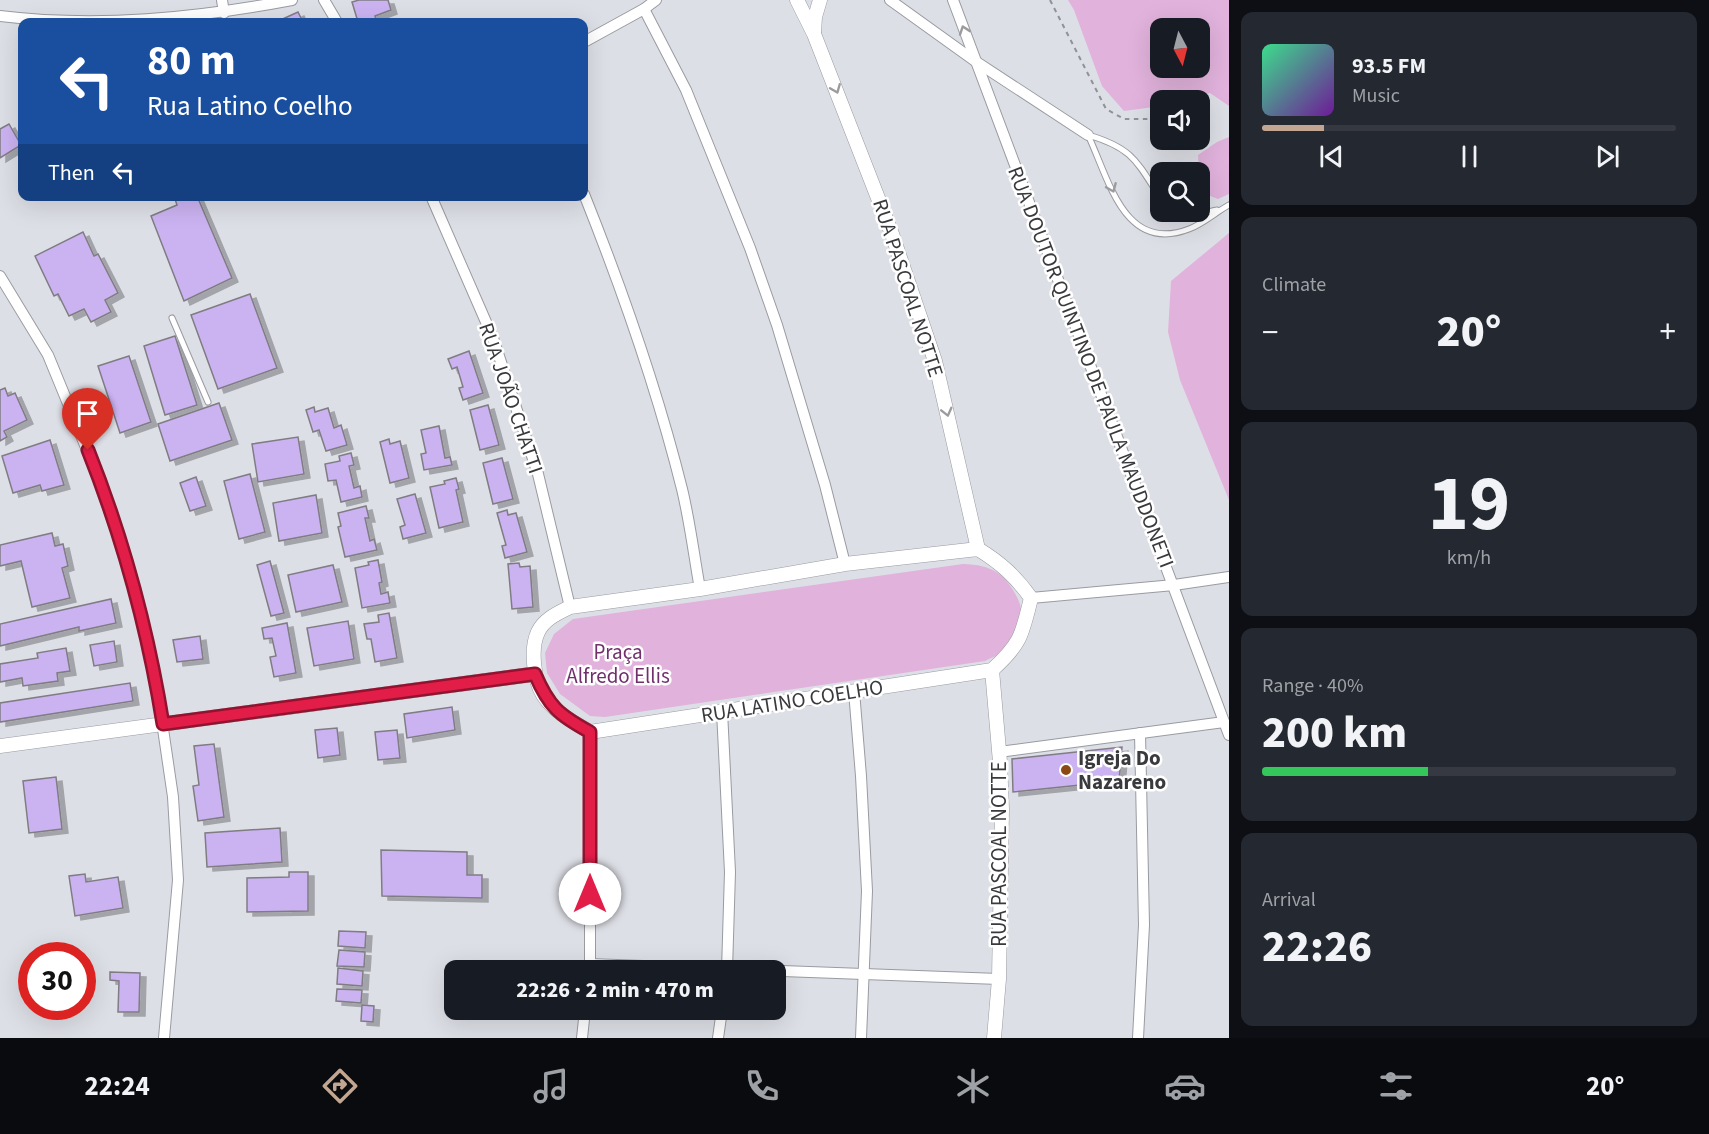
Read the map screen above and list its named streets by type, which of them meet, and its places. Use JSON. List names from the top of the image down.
{
  "streets": {
    "street": [
      "RUA PASCOAL NOTTE",
      "RUA DOUTOR QUINTINO DE PAULA MAUDDONETI",
      "RUA JOÃO CHATTI",
      "RUA LATINO COELHO"
    ]
  },
  "crossings": [
    ["RUA PASCOAL NOTTE", "RUA LATINO COELHO"]
  ],
  "one_way": ["RUA PASCOAL NOTTE"],
  "parks": ["Praça Alfredo Ellis"],
  "places": ["Igreja Do Nazareno"],
  "north": "bottom",
  "page": {
    "turn": ["80 m", "Rua Latino Coelho"],
    "song": ["93.5 FM", "Music"],
    "then": "Then",
    "tile": [
      "Climate",
      ["19", "km/h"],
      ["Range · 40%", "200 km"],
      ["Arrival", "22:26"]
    ],
    "heat": ["−", "20°", "+"],
    "limit": "30",
    "trip": "22:26 · 2 min · 470 m",
    "tabs": ["22:24", "20°"]
  }
}
